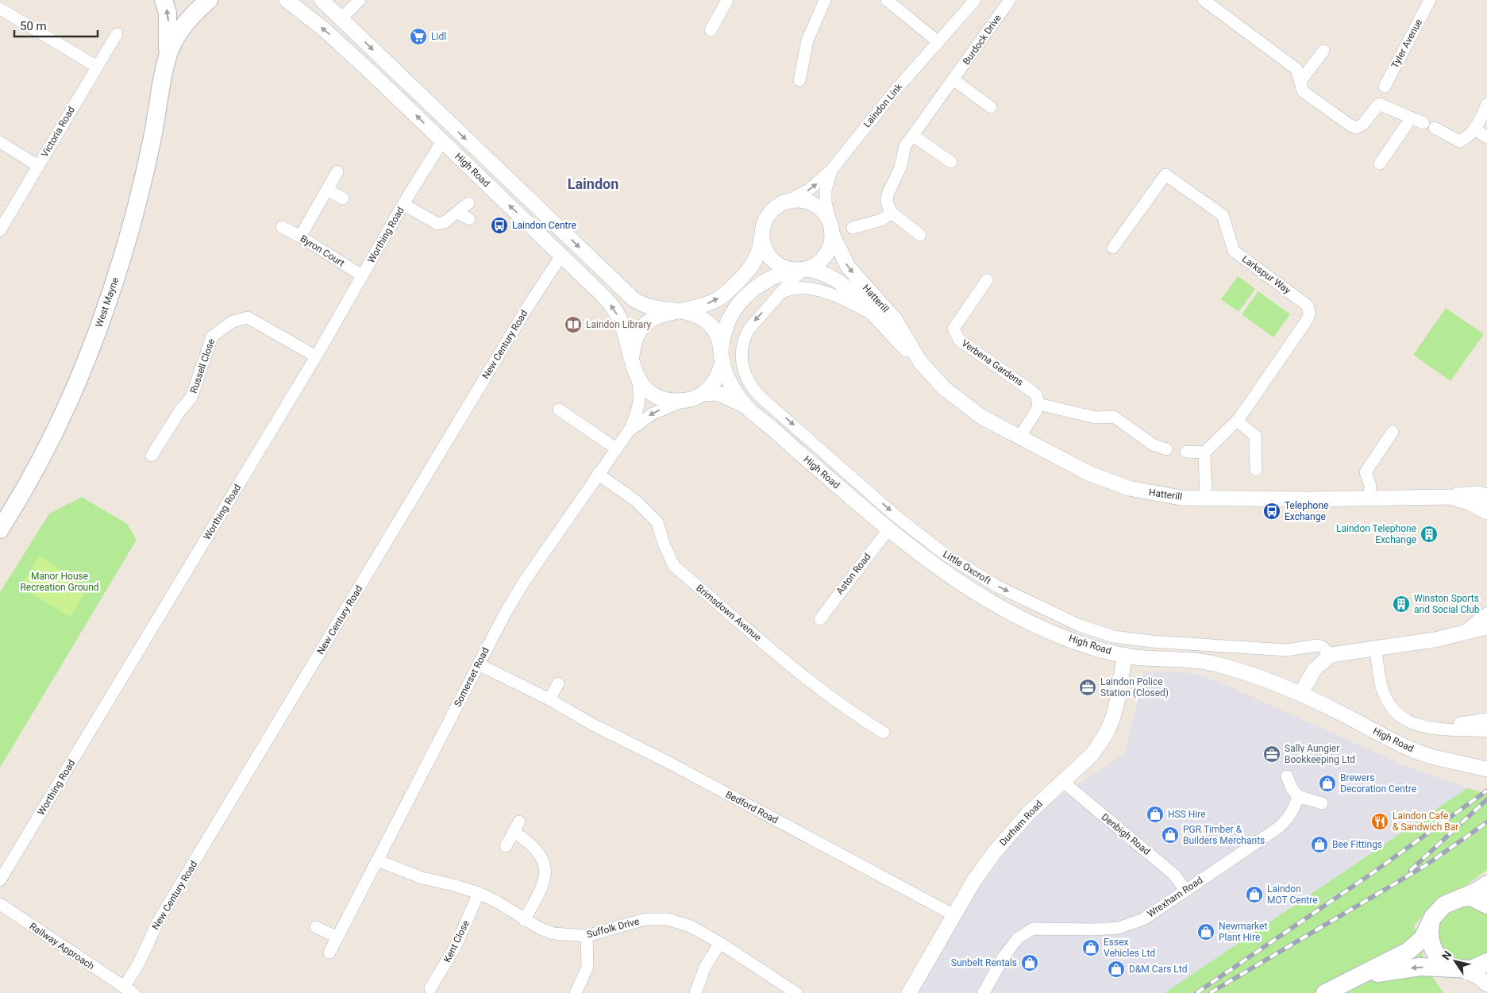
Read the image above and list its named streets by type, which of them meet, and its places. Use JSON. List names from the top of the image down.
{
  "streets": {
    "main road": ["West Mayne"],
    "street": [
      "Burdock Drive",
      "Tyler Avenue",
      "Laindon Link",
      "Victoria Road",
      "High Road",
      "Worthing Road",
      "Byron Court",
      "Larkspur Way",
      "Hatterill",
      "New Century Road",
      "Verbena Gardens",
      "Russell Close",
      "Little Oxcroft",
      "Aston Road",
      "Brimsdown Avenue",
      "Somerset Road",
      "Bedford Road",
      "Durham Road",
      "Denbigh Road",
      "Wrexham Road",
      "Suffolk Drive",
      "Kent Close",
      "Railway Approach"
    ]
  },
  "crossings": [
    ["Laindon Link", "Hatterill"],
    ["Laindon Link", "Little Oxcroft"],
    ["High Road", "Worthing Road"],
    ["High Road", "New Century Road"],
    ["High Road", "Aston Road"],
    ["High Road", "Somerset Road"],
    ["High Road", "Durham Road"],
    ["Worthing Road", "Byron Court"],
    ["Worthing Road", "Russell Close"],
    ["Hatterill", "Little Oxcroft"],
    ["New Century Road", "Railway Approach"],
    ["Brimsdown Avenue", "Somerset Road"],
    ["Somerset Road", "Bedford Road"],
    ["Somerset Road", "Suffolk Drive"],
    ["Bedford Road", "Durham Road"],
    ["Durham Road", "Denbigh Road"],
    ["Denbigh Road", "Wrexham Road"],
    ["Suffolk Drive", "Kent Close"]
  ],
  "one_way": ["Little Oxcroft"],
  "districts": ["Laindon"],
  "parks": ["Manor House Recreation Ground"],
  "places": {
    "supermarket": ["Lidl"],
    "bus stop": ["Laindon Centre", "Telephone Exchange"],
    "library": ["Laindon Library"],
    "building": ["Laindon Telephone Exchange", "Winston Sports and Social Club"],
    "office": ["Laindon Police Station (Closed)", "Sally Aungier Bookkeeping Ltd"],
    "shop": [
      "Brewers Decoration Centre",
      "HSS Hire",
      "PGR Timber & Builders Merchants",
      "Bee Fittings",
      "Laindon MOT Centre",
      "Newmarket Plant Hire",
      "Essex Vehicles Ltd",
      "Sunbelt Rentals",
      "D&M Cars Ltd"
    ],
    "restaurant": ["Laindon Cafe & Sandwich Bar"]
  },
  "scale_bar": "50 m",
  "north": "top left"
}
